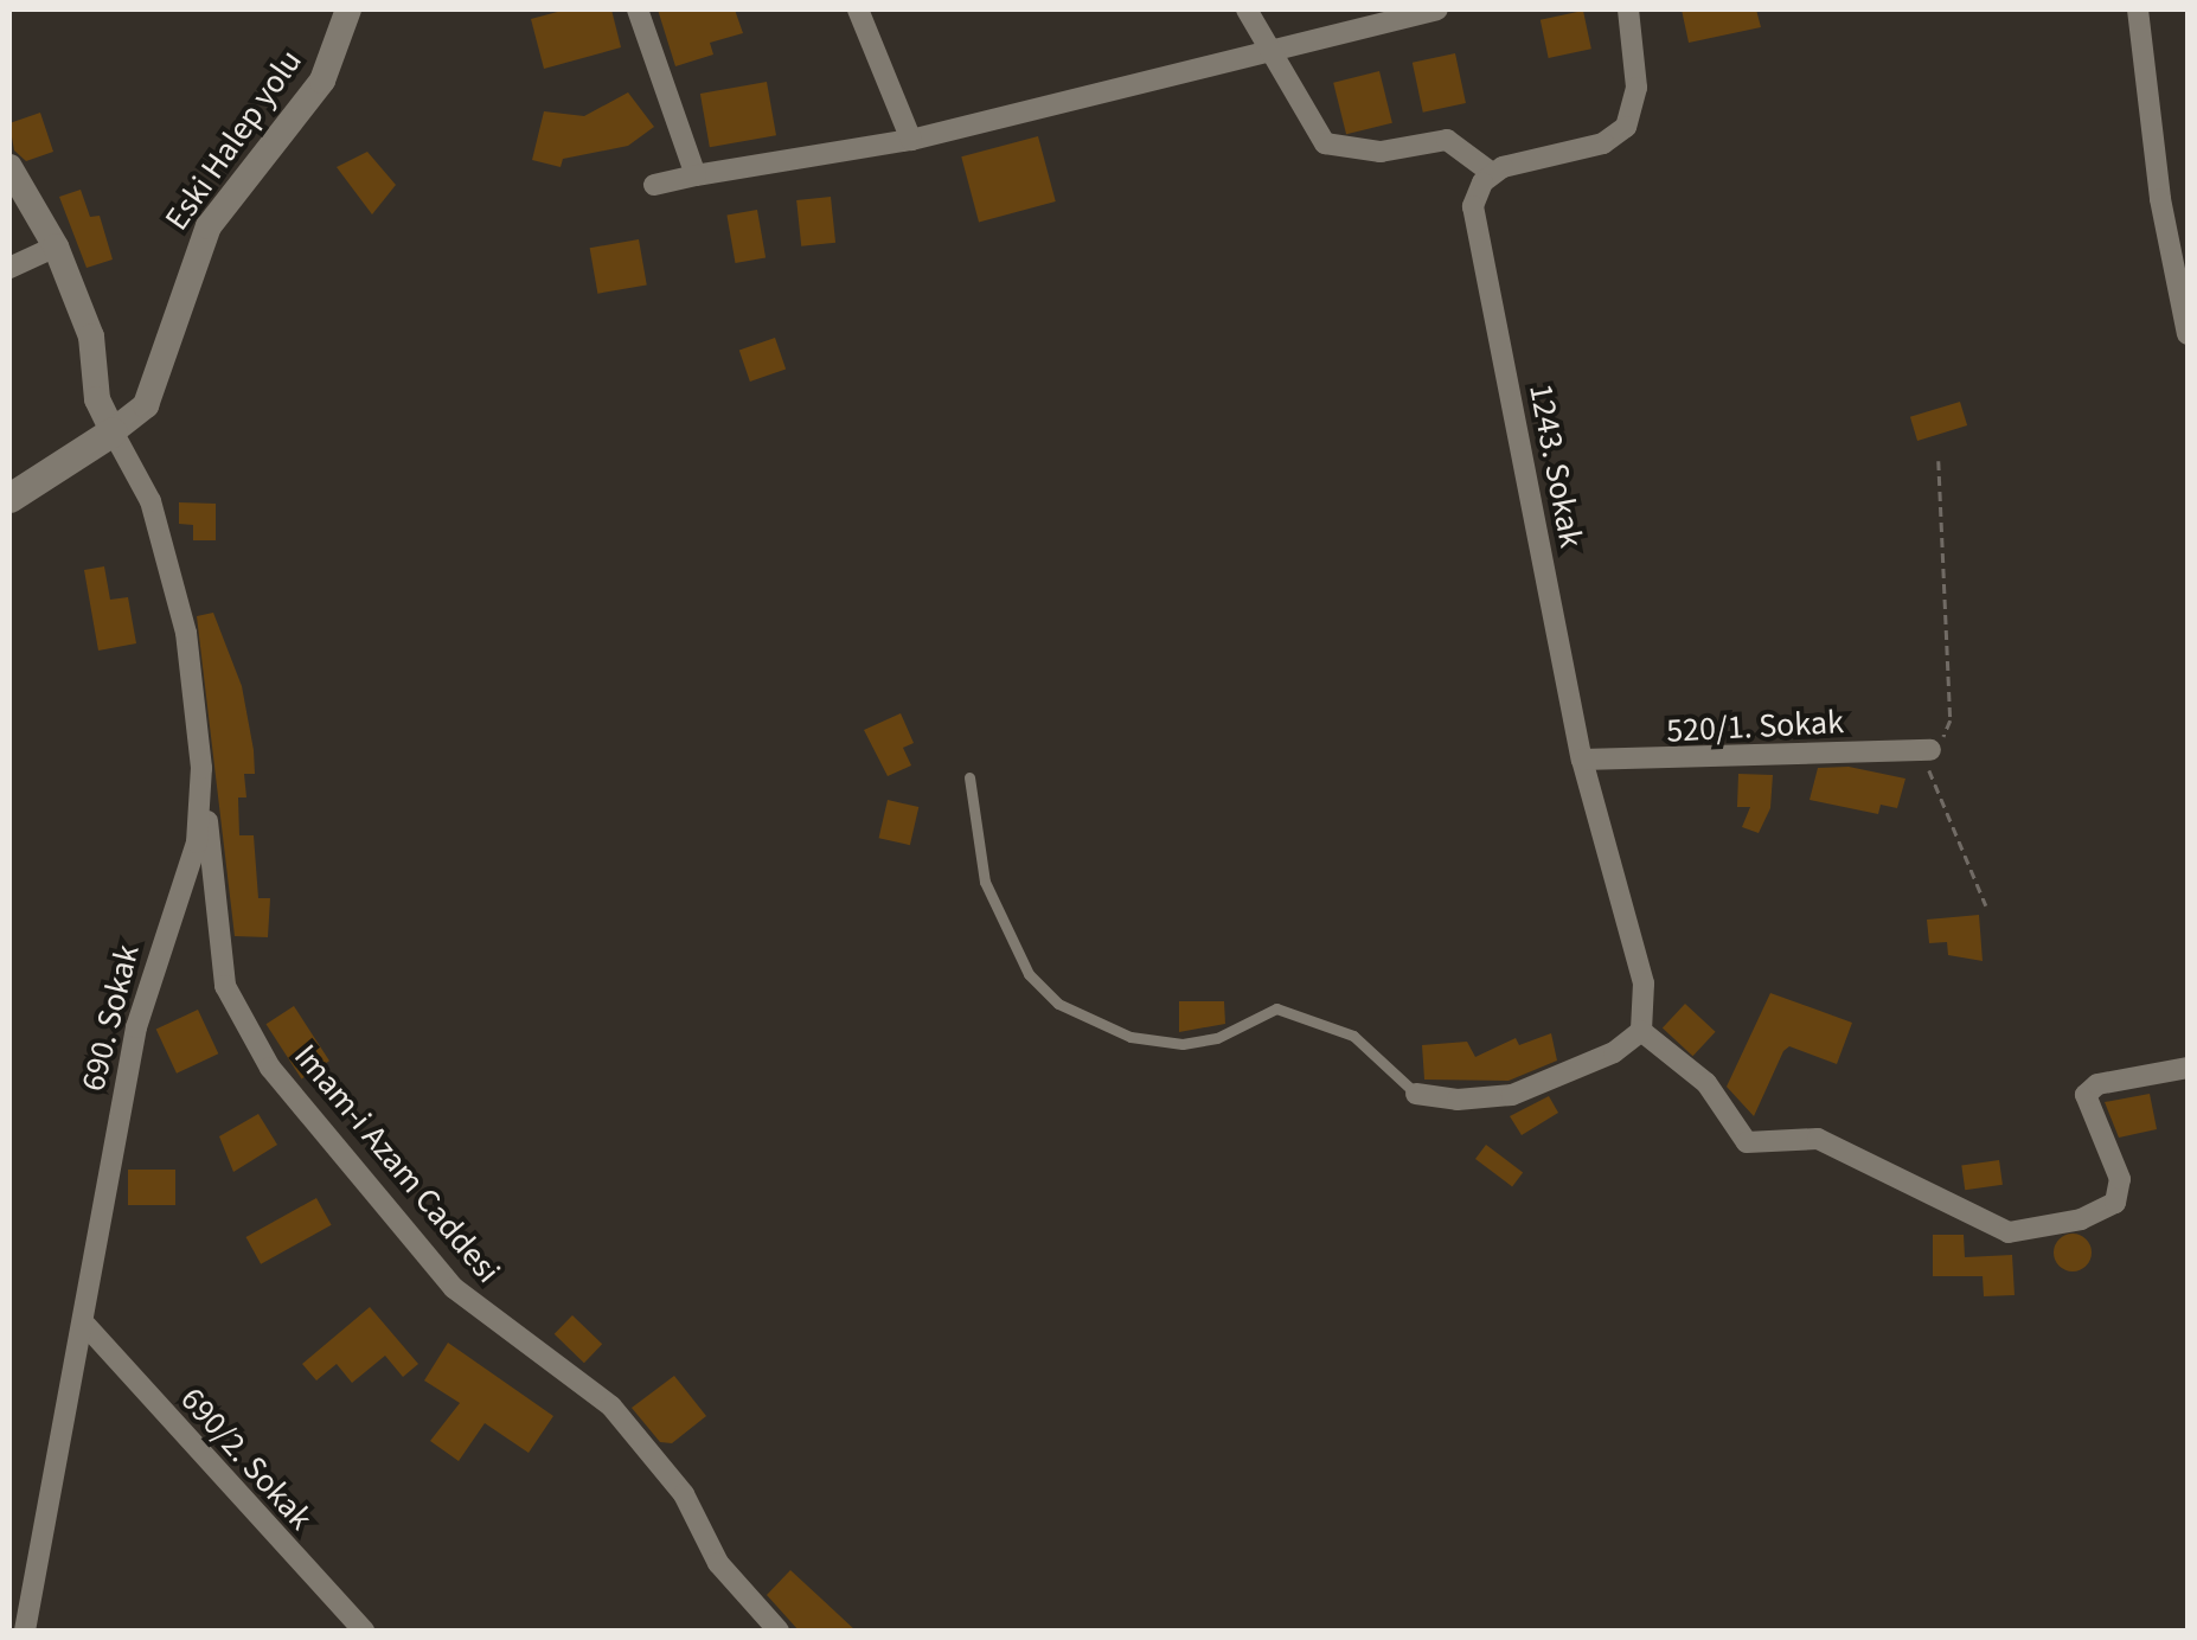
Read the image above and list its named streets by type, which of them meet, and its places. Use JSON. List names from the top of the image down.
{
  "streets": {
    "street": [
      "Eski Halep yolu",
      "1243. Sokak",
      "520/1. Sokak",
      "690. Sokak",
      "Imam-i Azam Caddesi",
      "690/2. Sokak"
    ]
  },
  "crossings": [
    ["Eski Halep yolu", "690. Sokak"],
    ["1243. Sokak", "520/1. Sokak"],
    ["690. Sokak", "Imam-i Azam Caddesi"],
    ["690. Sokak", "690/2. Sokak"]
  ]
}
